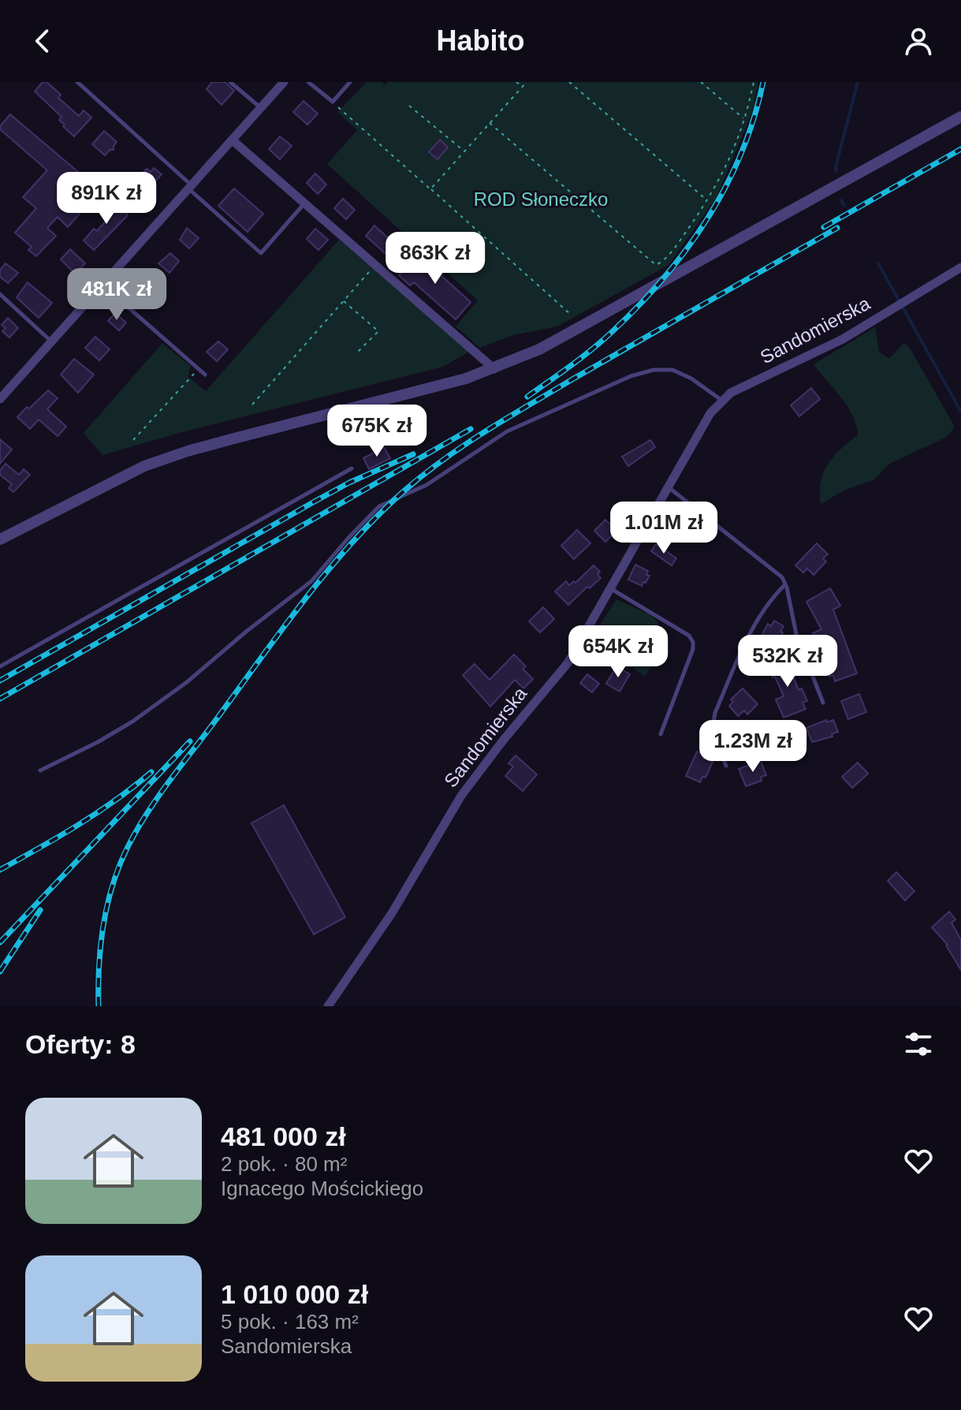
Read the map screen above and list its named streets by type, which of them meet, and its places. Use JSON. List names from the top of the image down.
{
  "streets": {
    "street": ["Sandomierska"]
  },
  "parks": ["ROD Słoneczko"],
  "page": {
    "header": "Habito",
    "price": [
      "891K zł",
      "863K zł",
      "481K zł",
      "675K zł",
      "1.01M zł",
      "654K zł",
      "532K zł",
      "1.23M zł"
    ],
    "heading": "Oferty: 8",
    "list": [
      {
        "name": "481 000 zł",
        "note": "2 pok. · 80 m² · Ignacego Mościckiego"
      },
      {
        "name": "1 010 000 zł",
        "note": "5 pok. · 163 m² · Sandomierska"
      }
    ]
  }
}
